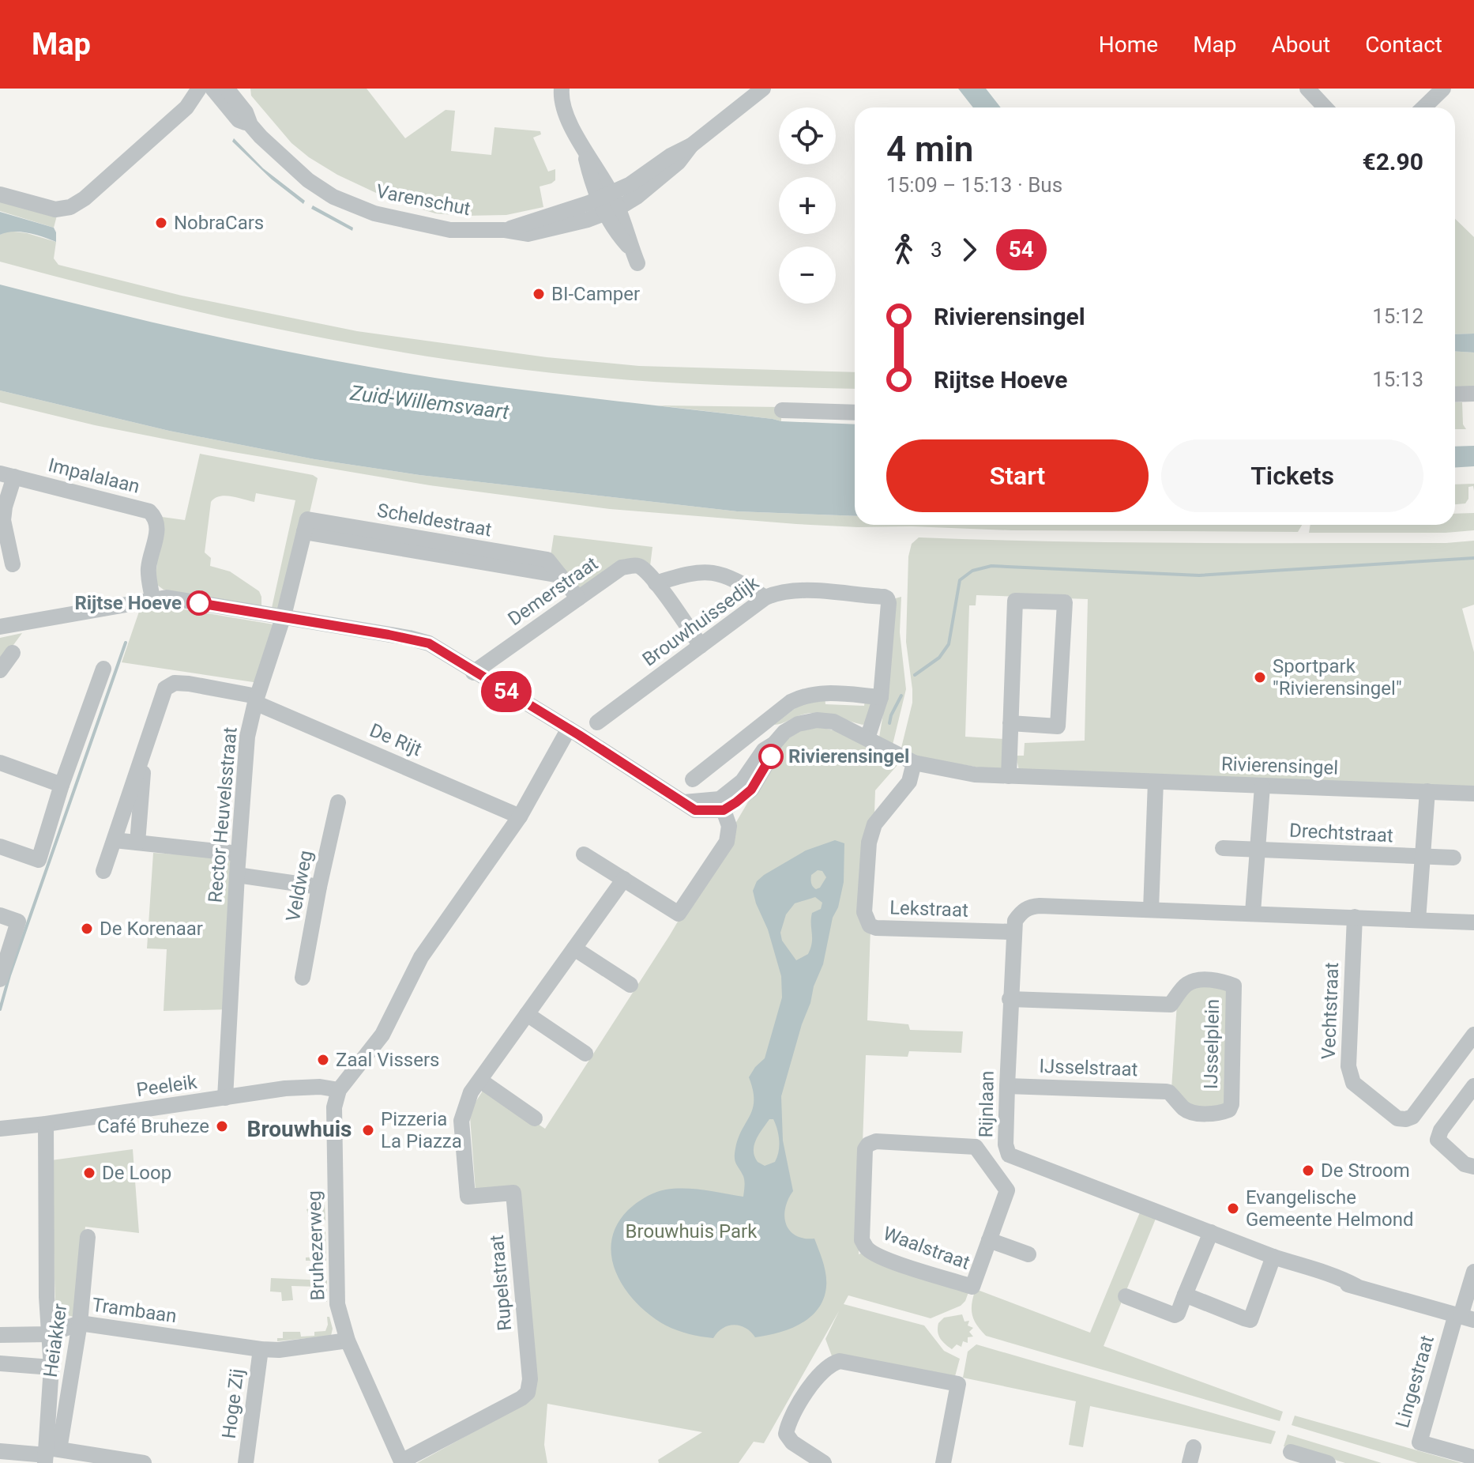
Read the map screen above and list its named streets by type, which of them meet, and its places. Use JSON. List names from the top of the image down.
{
  "streets": {
    "street": [
      "Varenschut",
      "Impalalaan",
      "Scheldestraat",
      "Demerstraat",
      "Brouwhuissedijk",
      "De Rijt",
      "Rivierensingel",
      "Rector Heuvelsstraat",
      "Drechtstraat",
      "Veldweg",
      "Lekstraat",
      "Vechtstraat",
      "IJsselplein",
      "IJsselstraat",
      "Peeleik",
      "Rijnlaan",
      "Bruhezerweg",
      "Waalstraat",
      "Rupelstraat",
      "Trambaan",
      "Heiakker",
      "Lingestraat",
      "Hoge Zij"
    ]
  },
  "crossings": [
    ["Scheldestraat", "Demerstraat"],
    ["Scheldestraat", "Rector Heuvelsstraat"],
    ["Demerstraat", "Brouwhuissedijk"],
    ["Brouwhuissedijk", "Rivierensingel"],
    ["De Rijt", "Rector Heuvelsstraat"],
    ["Rivierensingel", "Lekstraat"],
    ["Rector Heuvelsstraat", "Peeleik"],
    ["Lekstraat", "Rijnlaan"],
    ["Vechtstraat", "Rijnlaan"],
    ["IJsselplein", "IJsselstraat"],
    ["IJsselplein", "Rijnlaan"],
    ["IJsselstraat", "Rijnlaan"],
    ["Peeleik", "Bruhezerweg"],
    ["Rijnlaan", "Lingestraat"],
    ["Bruhezerweg", "Rupelstraat"],
    ["Bruhezerweg", "Trambaan"],
    ["Trambaan", "Heiakker"],
    ["Trambaan", "Hoge Zij"]
  ],
  "districts": ["Brouwhuis"],
  "water": ["Zuid-Willemsvaart"],
  "parks": ["Brouwhuis Park"],
  "places": [
    "NobraCars",
    "BI-Camper",
    "Rijtse Hoeve",
    "Sportpark \"Rivierensingel\"",
    "Rivierensingel",
    "De Korenaar",
    "Zaal Vissers",
    "Café Bruheze",
    "Pizzeria La Piazza",
    "De Stroom",
    "De Loop",
    "Evangelische Gemeente Helmond"
  ],
  "lines": ["bus line 54"],
  "page": {
    "header": "Map",
    "nav": [
      "Home",
      "Map",
      "About",
      "Contact"
    ],
    "on_map": "54",
    "map_buttons": ["+", "−"],
    "heading": ["4 min", "15:09 – 15:13 · Bus", "€2.90"],
    "legs": ["3", "54"],
    "list": [
      {
        "name": "Rivierensingel",
        "value": "15:12"
      },
      {
        "name": "Rijtse Hoeve",
        "value": "15:13"
      }
    ],
    "buttons": ["Start", "Tickets"]
  }
}
